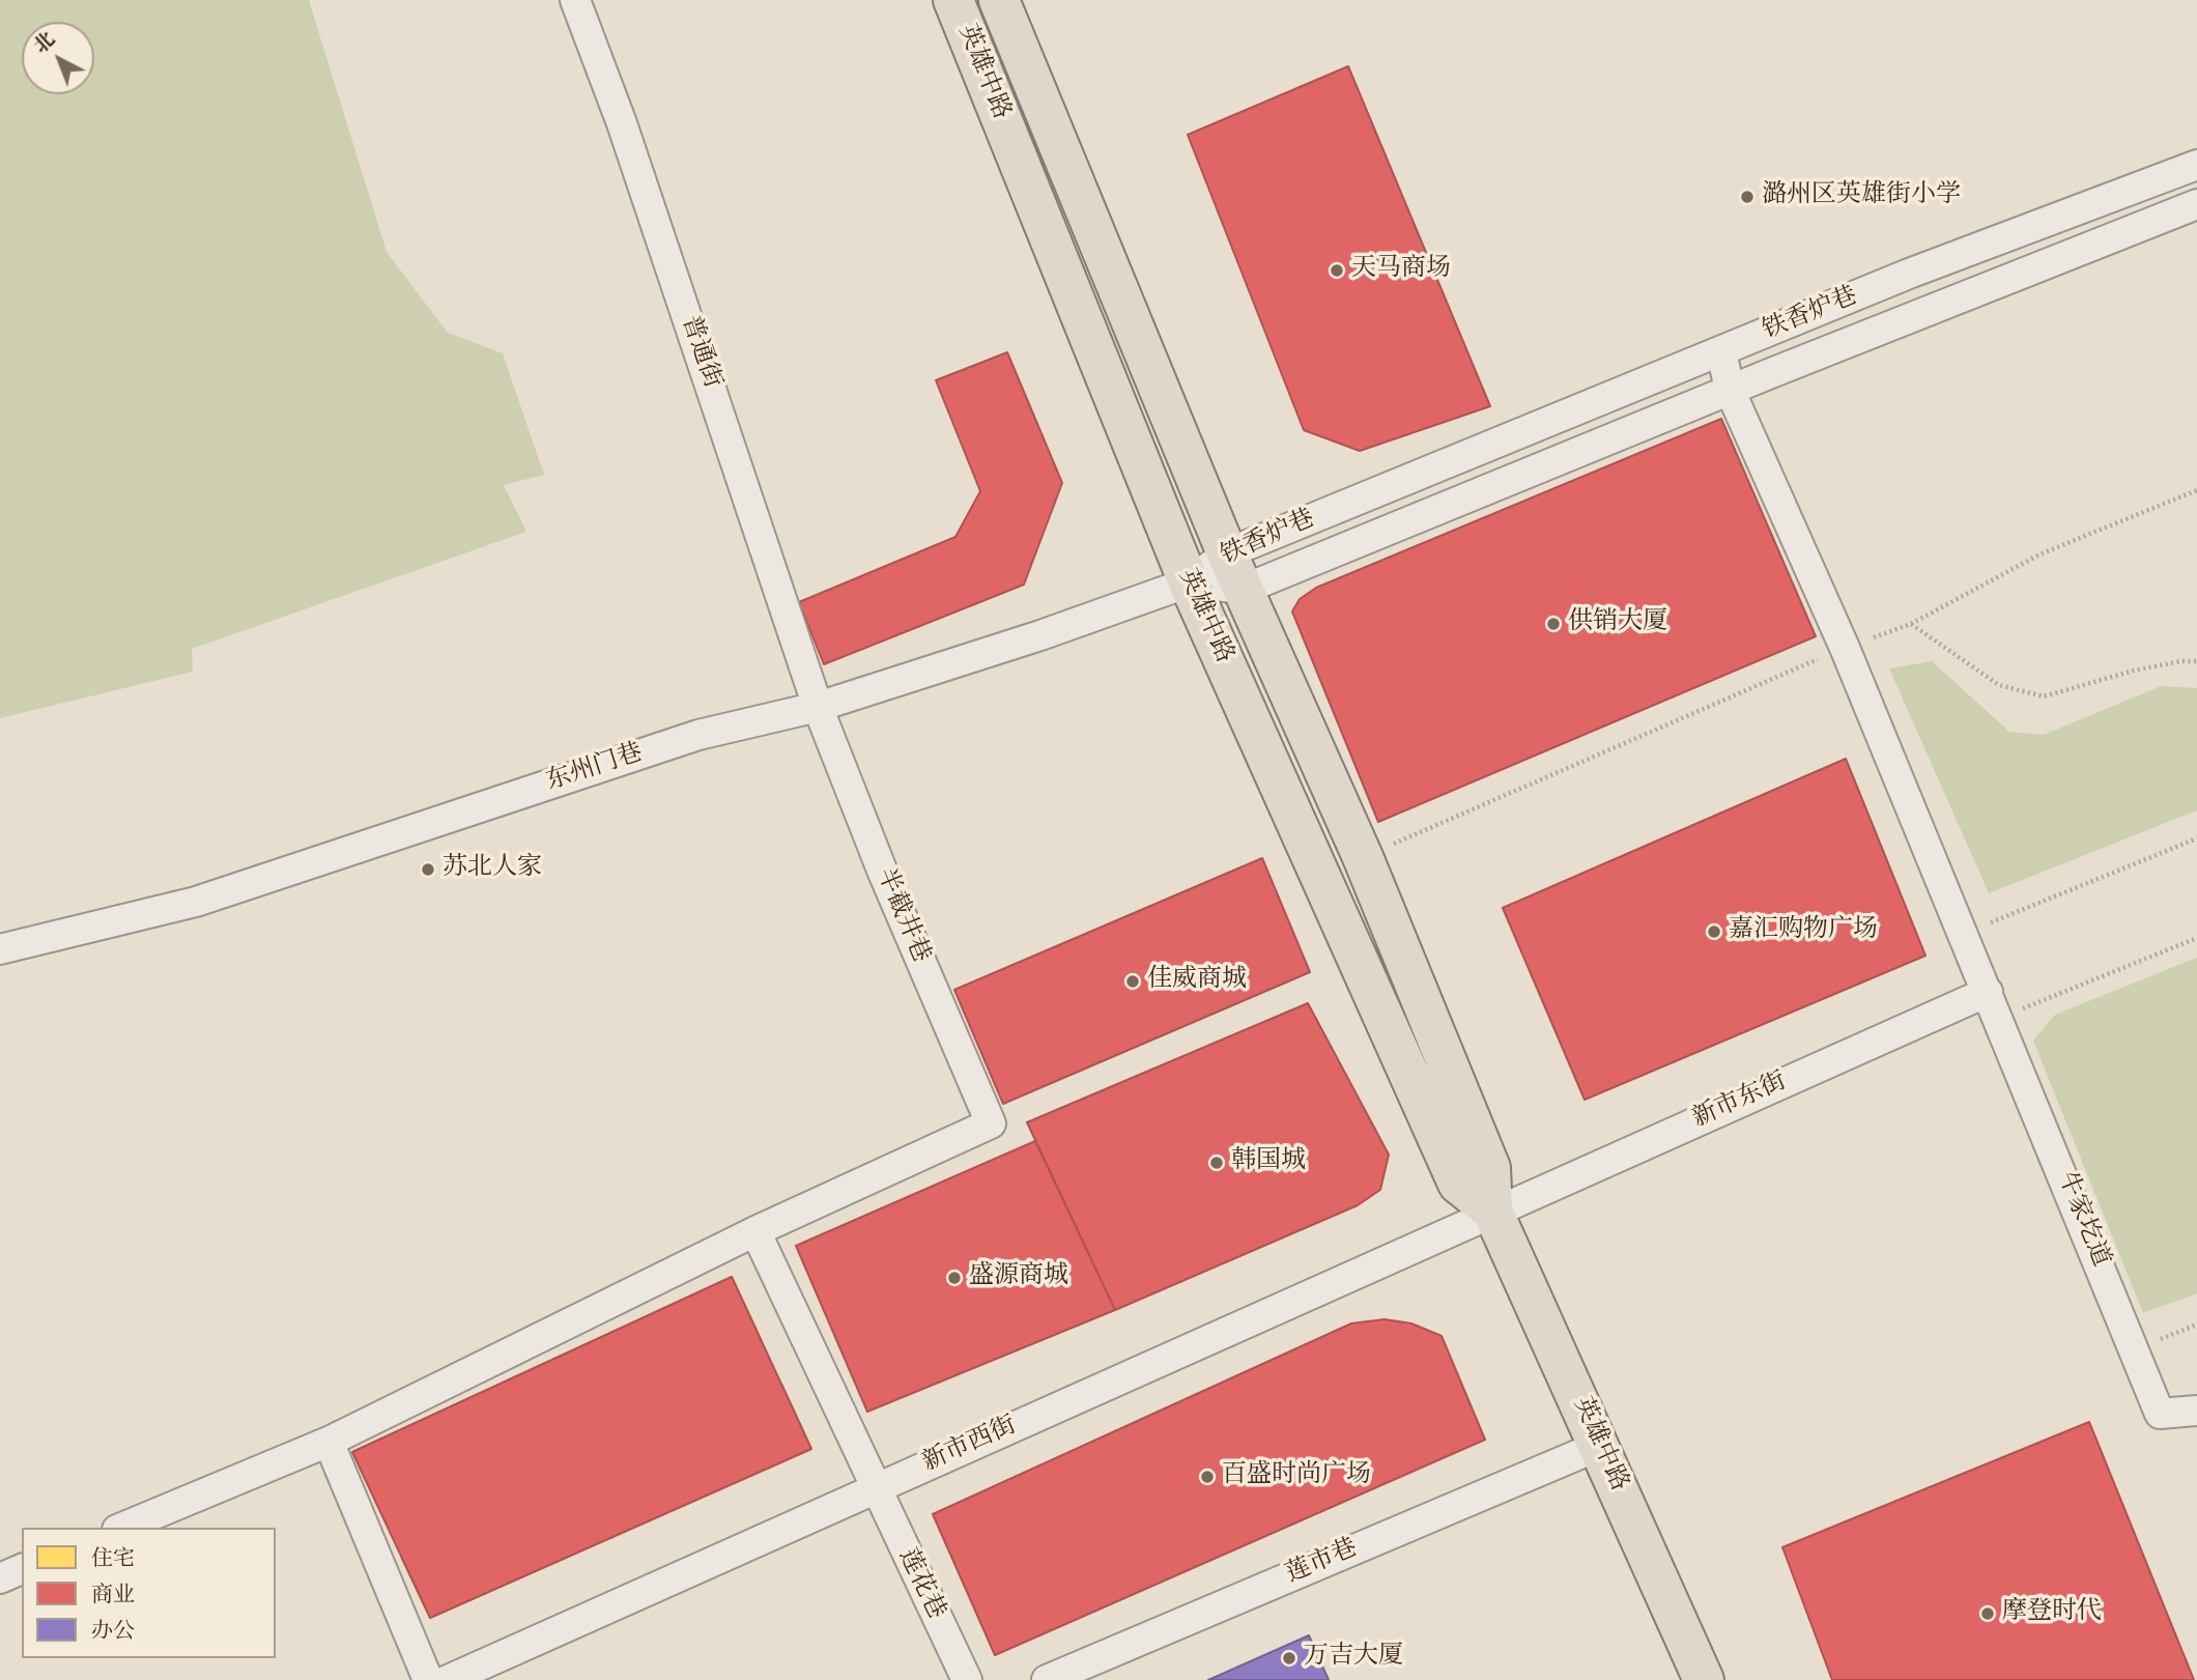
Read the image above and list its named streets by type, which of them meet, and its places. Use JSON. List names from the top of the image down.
{
  "streets": {
    "main road": ["英雄中路"],
    "street": [
      "铁香炉巷",
      "普通街",
      "东州门巷",
      "半截井巷",
      "新市东街",
      "牛家圪道",
      "新市西街",
      "莲市巷",
      "莲花巷"
    ]
  },
  "crossings": [
    ["英雄中路", "铁香炉巷"],
    ["英雄中路", "东州门巷"],
    ["英雄中路", "新市东街"],
    ["英雄中路", "新市西街"],
    ["英雄中路", "莲市巷"],
    ["铁香炉巷", "东州门巷"],
    ["铁香炉巷", "牛家圪道"],
    ["普通街", "东州门巷"],
    ["普通街", "半截井巷"],
    ["东州门巷", "半截井巷"],
    ["半截井巷", "莲花巷"],
    ["新市东街", "牛家圪道"],
    ["新市东街", "新市西街"],
    ["新市西街", "莲花巷"]
  ],
  "places": [
    "潞州区英雄街小学",
    "天马商场",
    "供销大厦",
    "苏北人家",
    "嘉汇购物广场",
    "佳威商城",
    "韩国城",
    "盛源商城",
    "百盛时尚广场",
    "摩登时代",
    "万吉大厦"
  ],
  "legend": ["住宅", "商业", "办公"],
  "north": "top left"
}
